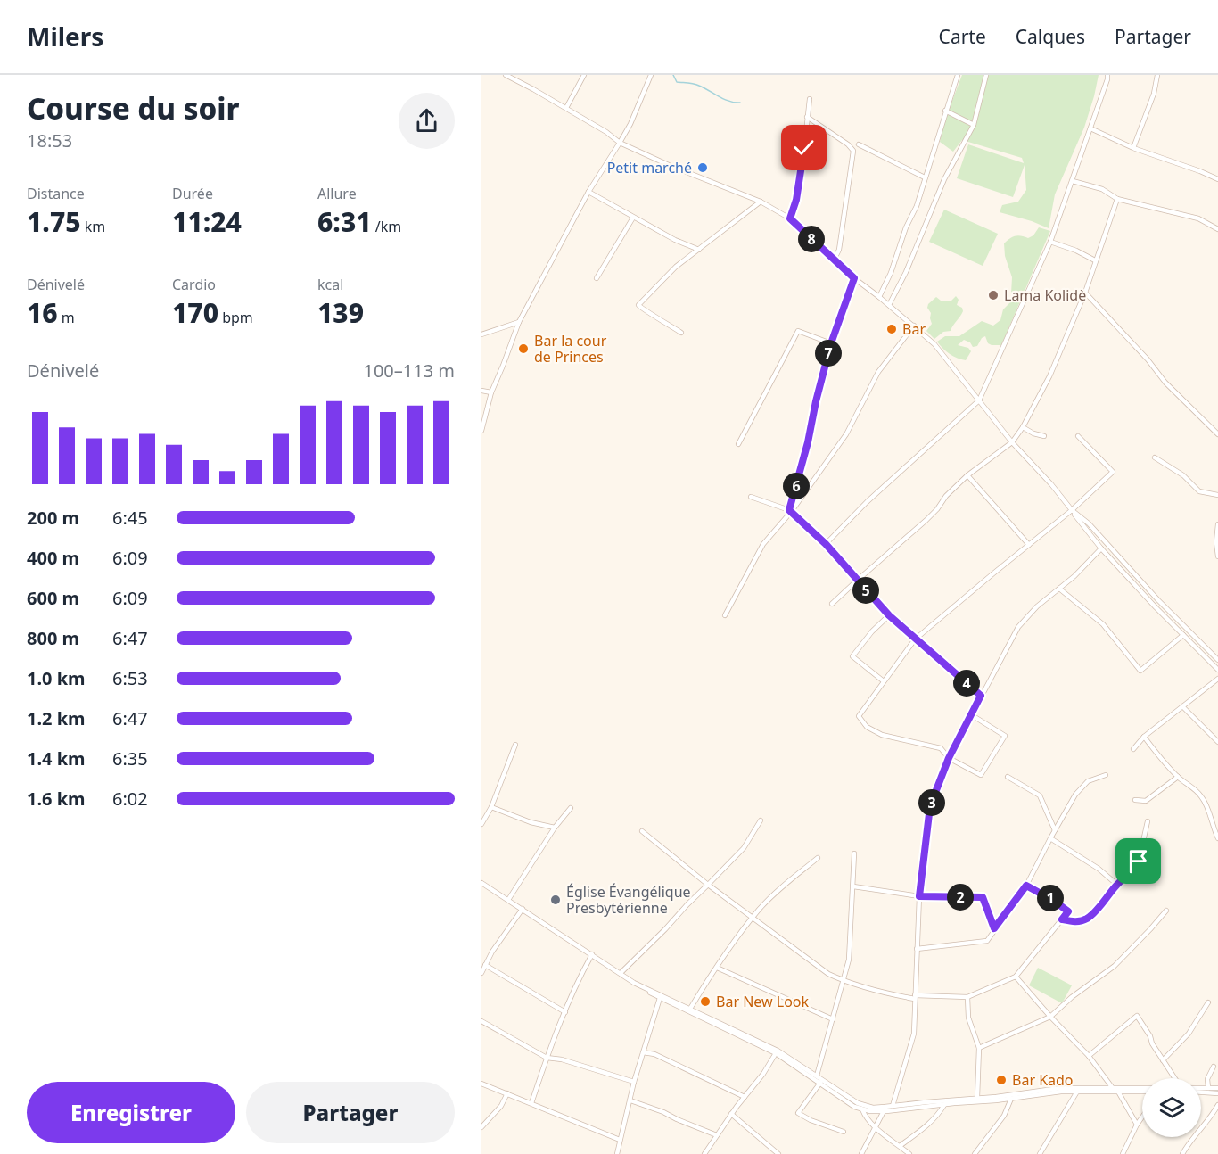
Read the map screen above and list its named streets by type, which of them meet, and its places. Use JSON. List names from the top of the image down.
{
  "places": [
    "Petit marché",
    "Lama Kolidè",
    "Bar",
    "Bar la cour de Princes",
    "Église Évangélique Presbytérienne",
    "Bar New Look",
    "Bar Kado"
  ],
  "page": {
    "header": "Milers",
    "nav": ["Carte", "Calques", "Partager"],
    "heading": ["Course du soir", "18:53"],
    "stats": [
      ["Distance", "1.75 km"],
      ["Durée", "11:24"],
      ["Allure", "6:31 /km"],
      ["Dénivelé", "16 m"],
      ["Cardio", "170 bpm"],
      ["kcal", "139"]
    ],
    "pins": [
      "8",
      "7",
      "6",
      "5",
      "4",
      "3",
      "2",
      "1"
    ],
    "chart": ["Dénivelé", "100–113 m"],
    "list": [
      {
        "name": "200 m",
        "note": "6:45"
      },
      {
        "name": "400 m",
        "note": "6:09"
      },
      {
        "name": "600 m",
        "note": "6:09"
      },
      {
        "name": "800 m",
        "note": "6:47"
      },
      {
        "name": "1.0 km",
        "note": "6:53"
      },
      {
        "name": "1.2 km",
        "note": "6:47"
      },
      {
        "name": "1.4 km",
        "note": "6:35"
      },
      {
        "name": "1.6 km",
        "note": "6:02"
      }
    ],
    "buttons": ["Enregistrer", "Partager"]
  }
}
